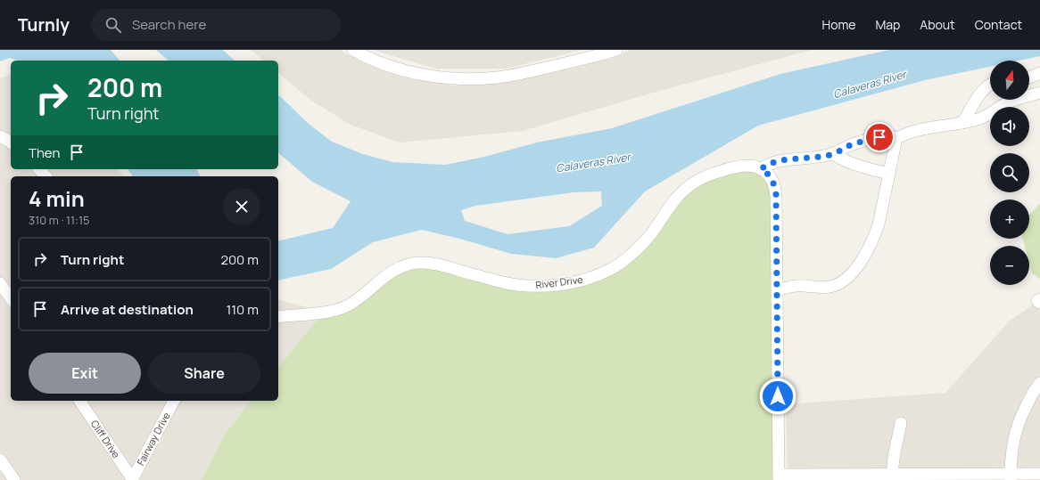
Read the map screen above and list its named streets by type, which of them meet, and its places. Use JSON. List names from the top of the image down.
{
  "streets": {
    "street": ["River Drive", "Cliff Drive", "Fairway Drive"]
  },
  "crossings": [
    ["Cliff Drive", "Fairway Drive"]
  ],
  "water": ["Calaveras River"],
  "north": "top",
  "page": {
    "header": "Turnly",
    "search": "Search here",
    "nav": [
      "Home",
      "Map",
      "About",
      "Contact"
    ],
    "map_buttons": ["+", "−"],
    "turn": ["200 m", "Turn right"],
    "then": "Then",
    "heading": ["4 min", "310 m · 11:15"],
    "list": [
      {
        "name": "Turn right",
        "value": "200 m"
      },
      {
        "name": "Arrive at destination",
        "value": "110 m"
      }
    ],
    "buttons": ["Exit", "Share"]
  }
}
